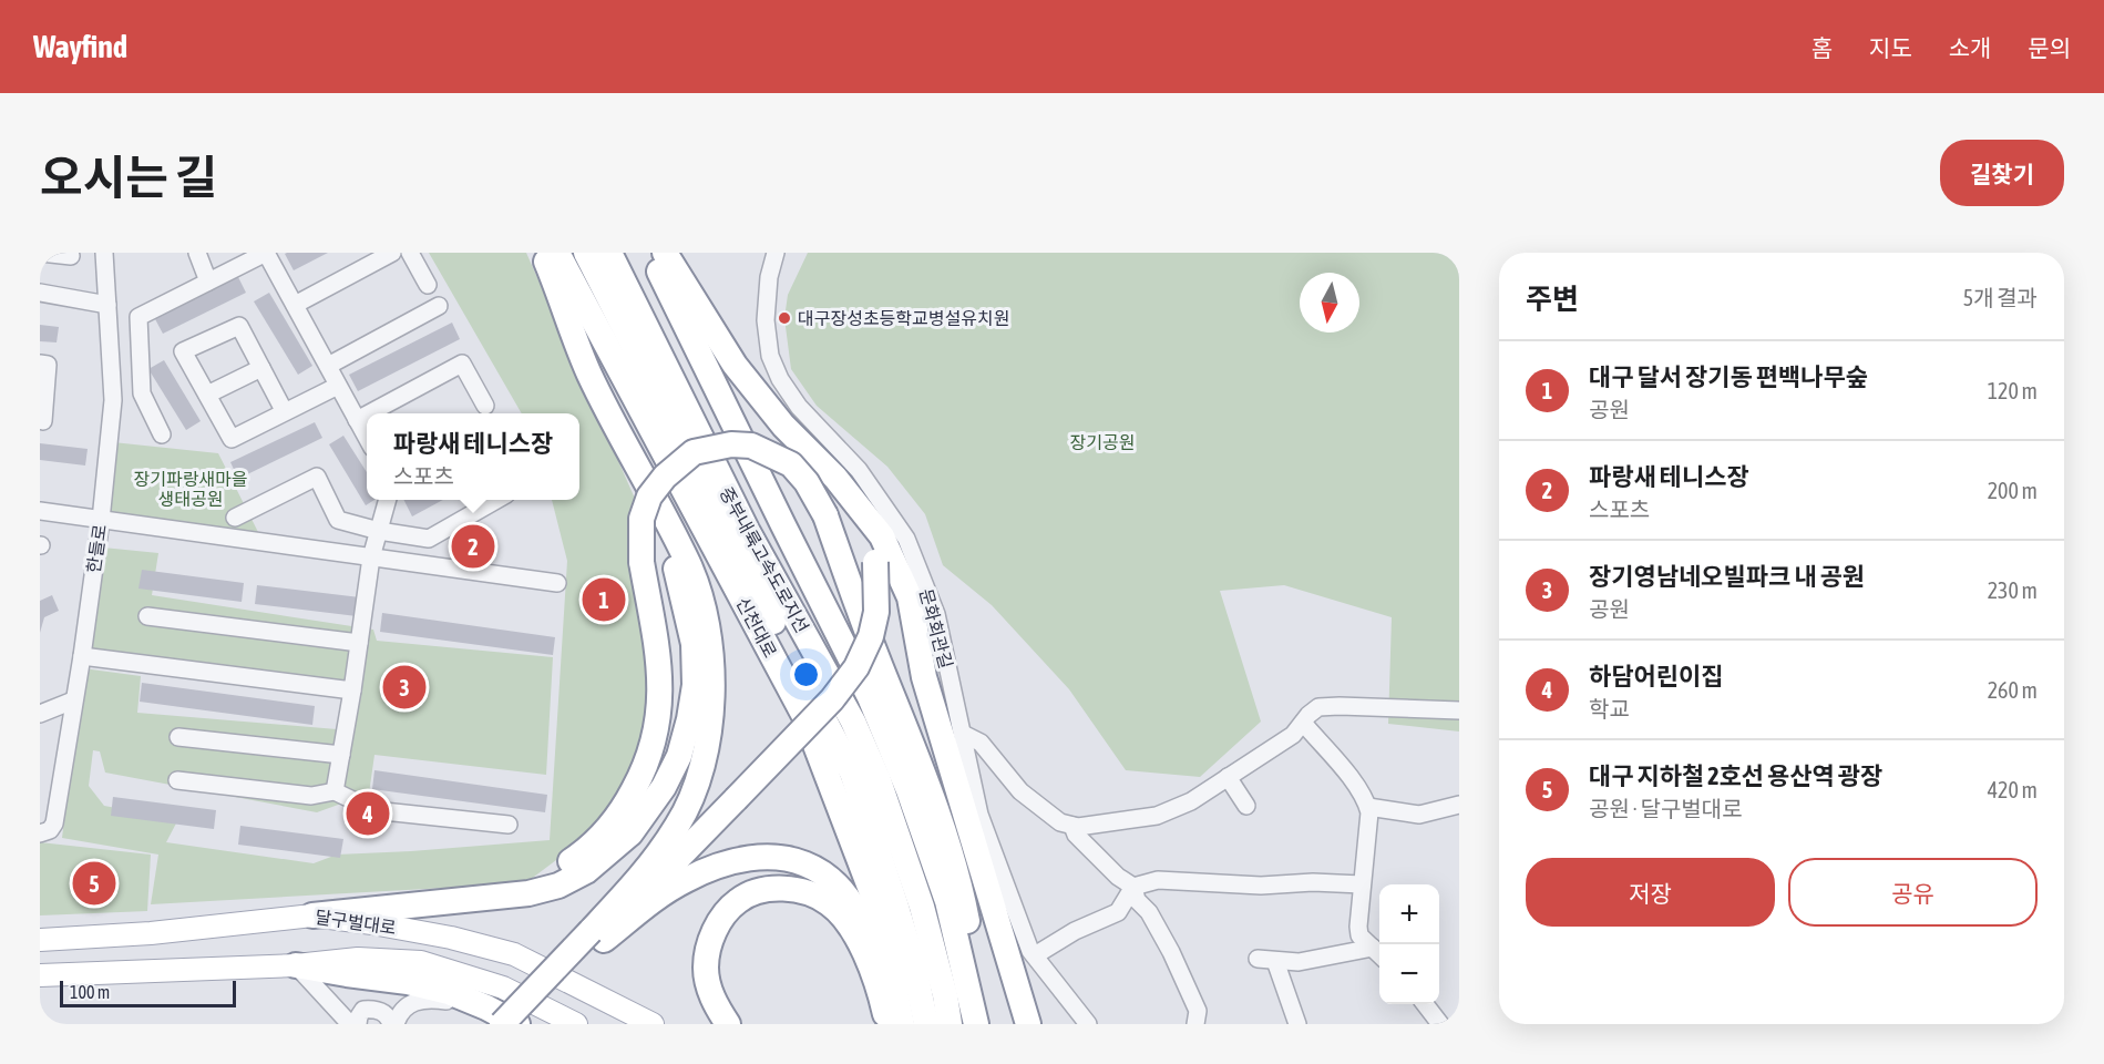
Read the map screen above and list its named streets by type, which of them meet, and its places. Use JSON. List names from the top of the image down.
{
  "streets": {
    "highway": ["중부내륙고속도로지선", "신천대로"],
    "main road": ["달구벌대로"],
    "street": ["한들로", "문화회관길"]
  },
  "parks": ["장기공원", "장기파랑새마을 생태공원"],
  "places": ["대구장성초등학교병설유치원"],
  "scale_bar": "100 m",
  "north": "bottom",
  "page": {
    "header": "Wayfind",
    "nav": [
      "홈",
      "지도",
      "소개",
      "문의"
    ],
    "title": "오시는 길",
    "buttons": [
      "길찾기",
      ["저장", "공유"]
    ],
    "heading": ["주변", "5개 결과"],
    "list": [
      {
        "mark": "1",
        "name": "대구 달서 장기동 편백나무숲",
        "note": "공원",
        "value": "120 m"
      },
      {
        "mark": "2",
        "name": "파랑새 테니스장",
        "note": "스포츠",
        "value": "200 m"
      },
      {
        "mark": "3",
        "name": "장기영남네오빌파크 내 공원",
        "note": "공원",
        "value": "230 m"
      },
      {
        "mark": "4",
        "name": "하담어린이집",
        "note": "학교",
        "value": "260 m"
      },
      {
        "mark": "5",
        "name": "대구 지하철 2호선 용산역 광장",
        "note": "공원 · 달구벌대로",
        "value": "420 m"
      }
    ],
    "popup": ["파랑새 테니스장", "스포츠"],
    "pins": [
      "2",
      "1",
      "3",
      "4",
      "5"
    ],
    "map_buttons": ["+", "−"],
    "scale": "100 m"
  }
}
